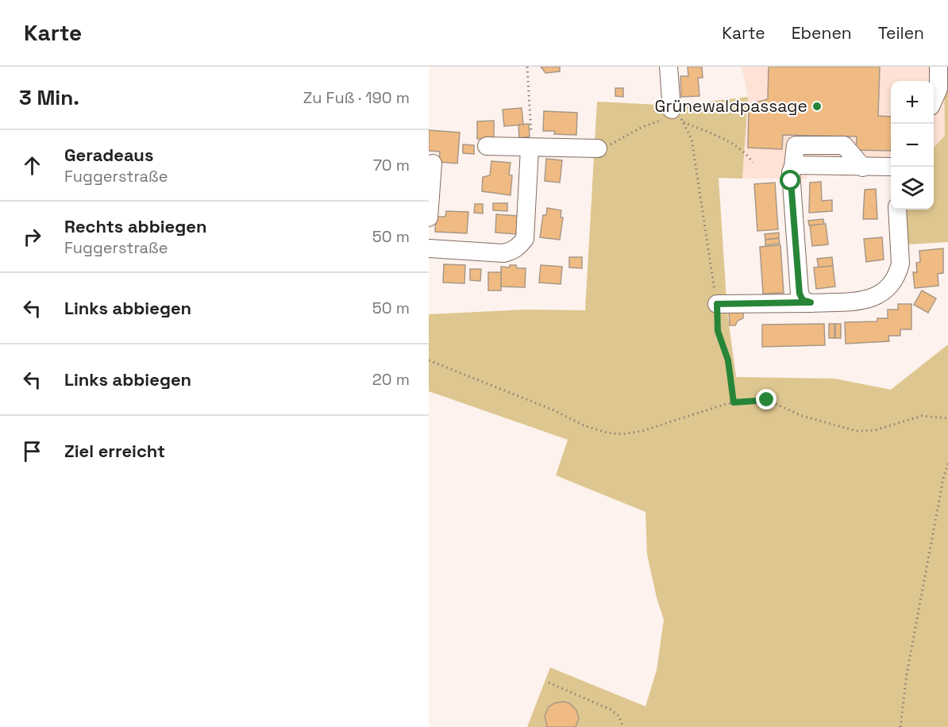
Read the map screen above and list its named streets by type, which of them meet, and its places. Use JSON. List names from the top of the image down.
{
  "places": ["Grünewaldpassage"],
  "page": {
    "header": "Karte",
    "nav": ["Karte", "Ebenen", "Teilen"],
    "heading": ["3 Min.", "Zu Fuß · 190 m"],
    "map_buttons": ["+", "−"],
    "list": [
      ["Geradeaus", "Fuggerstraße", "70 m"],
      ["Rechts abbiegen", "Fuggerstraße", "50 m"],
      ["Links abbiegen", "50 m"],
      ["Links abbiegen", "20 m"],
      "Ziel erreicht"
    ]
  }
}
